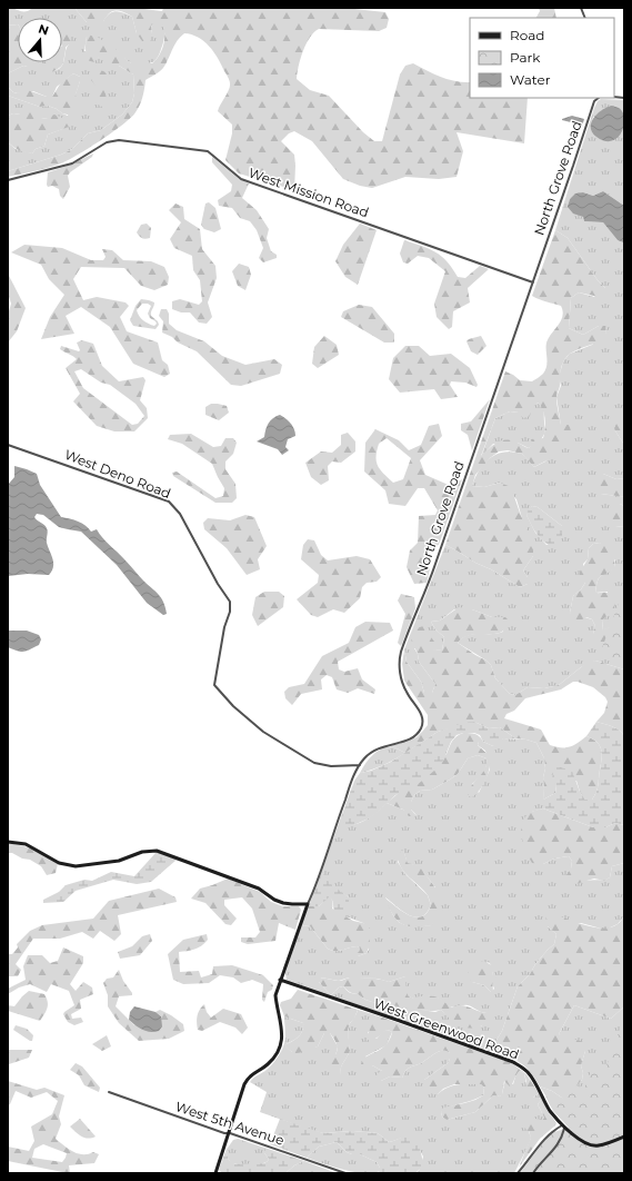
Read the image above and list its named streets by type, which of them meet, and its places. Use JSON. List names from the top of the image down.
{
  "streets": {
    "street": [
      "North Grove Road",
      "West Mission Road",
      "West Deno Road",
      "West Greenwood Road",
      "West 5th Avenue"
    ]
  },
  "crossings": [
    ["North Grove Road", "West Mission Road"],
    ["North Grove Road", "West Deno Road"]
  ],
  "legend": ["Road", "Park", "Water"],
  "north": "top"
}
